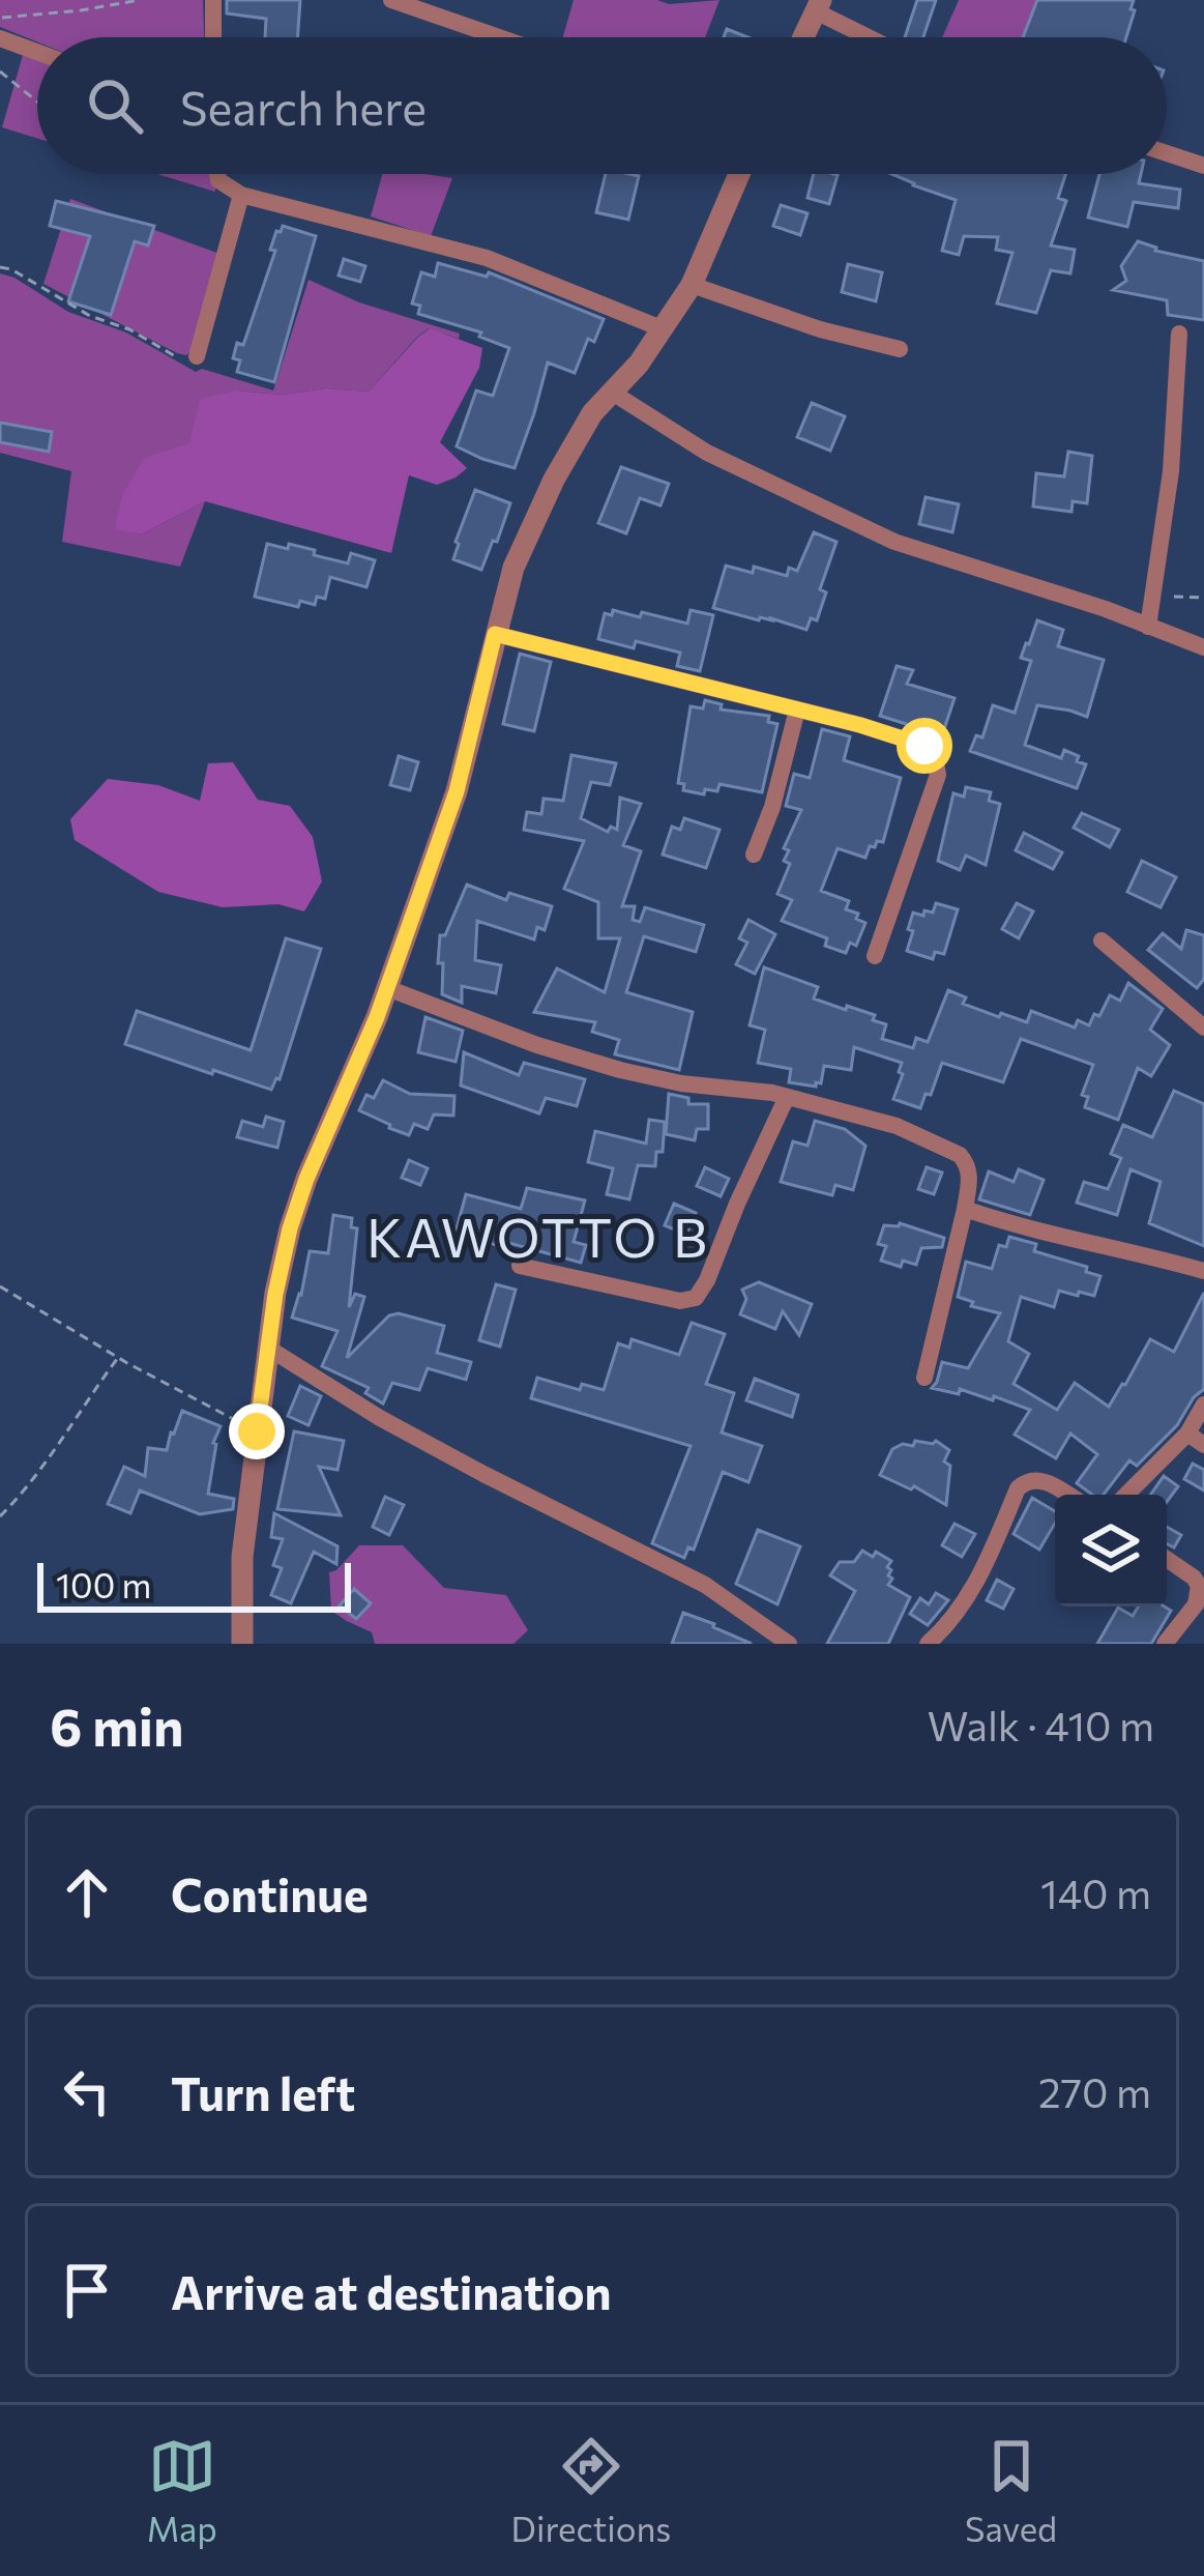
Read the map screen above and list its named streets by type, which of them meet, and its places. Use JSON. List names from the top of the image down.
{
  "districts": ["KAWOTTO B"],
  "scale_bar": "100 m",
  "page": {
    "search": "Search here",
    "scale": "100 m",
    "heading": ["6 min", "Walk · 410 m"],
    "list": [
      ["Continue", "140 m"],
      ["Turn left", "270 m"],
      "Arrive at destination"
    ],
    "nav": ["Map", "Directions", "Saved"]
  }
}
